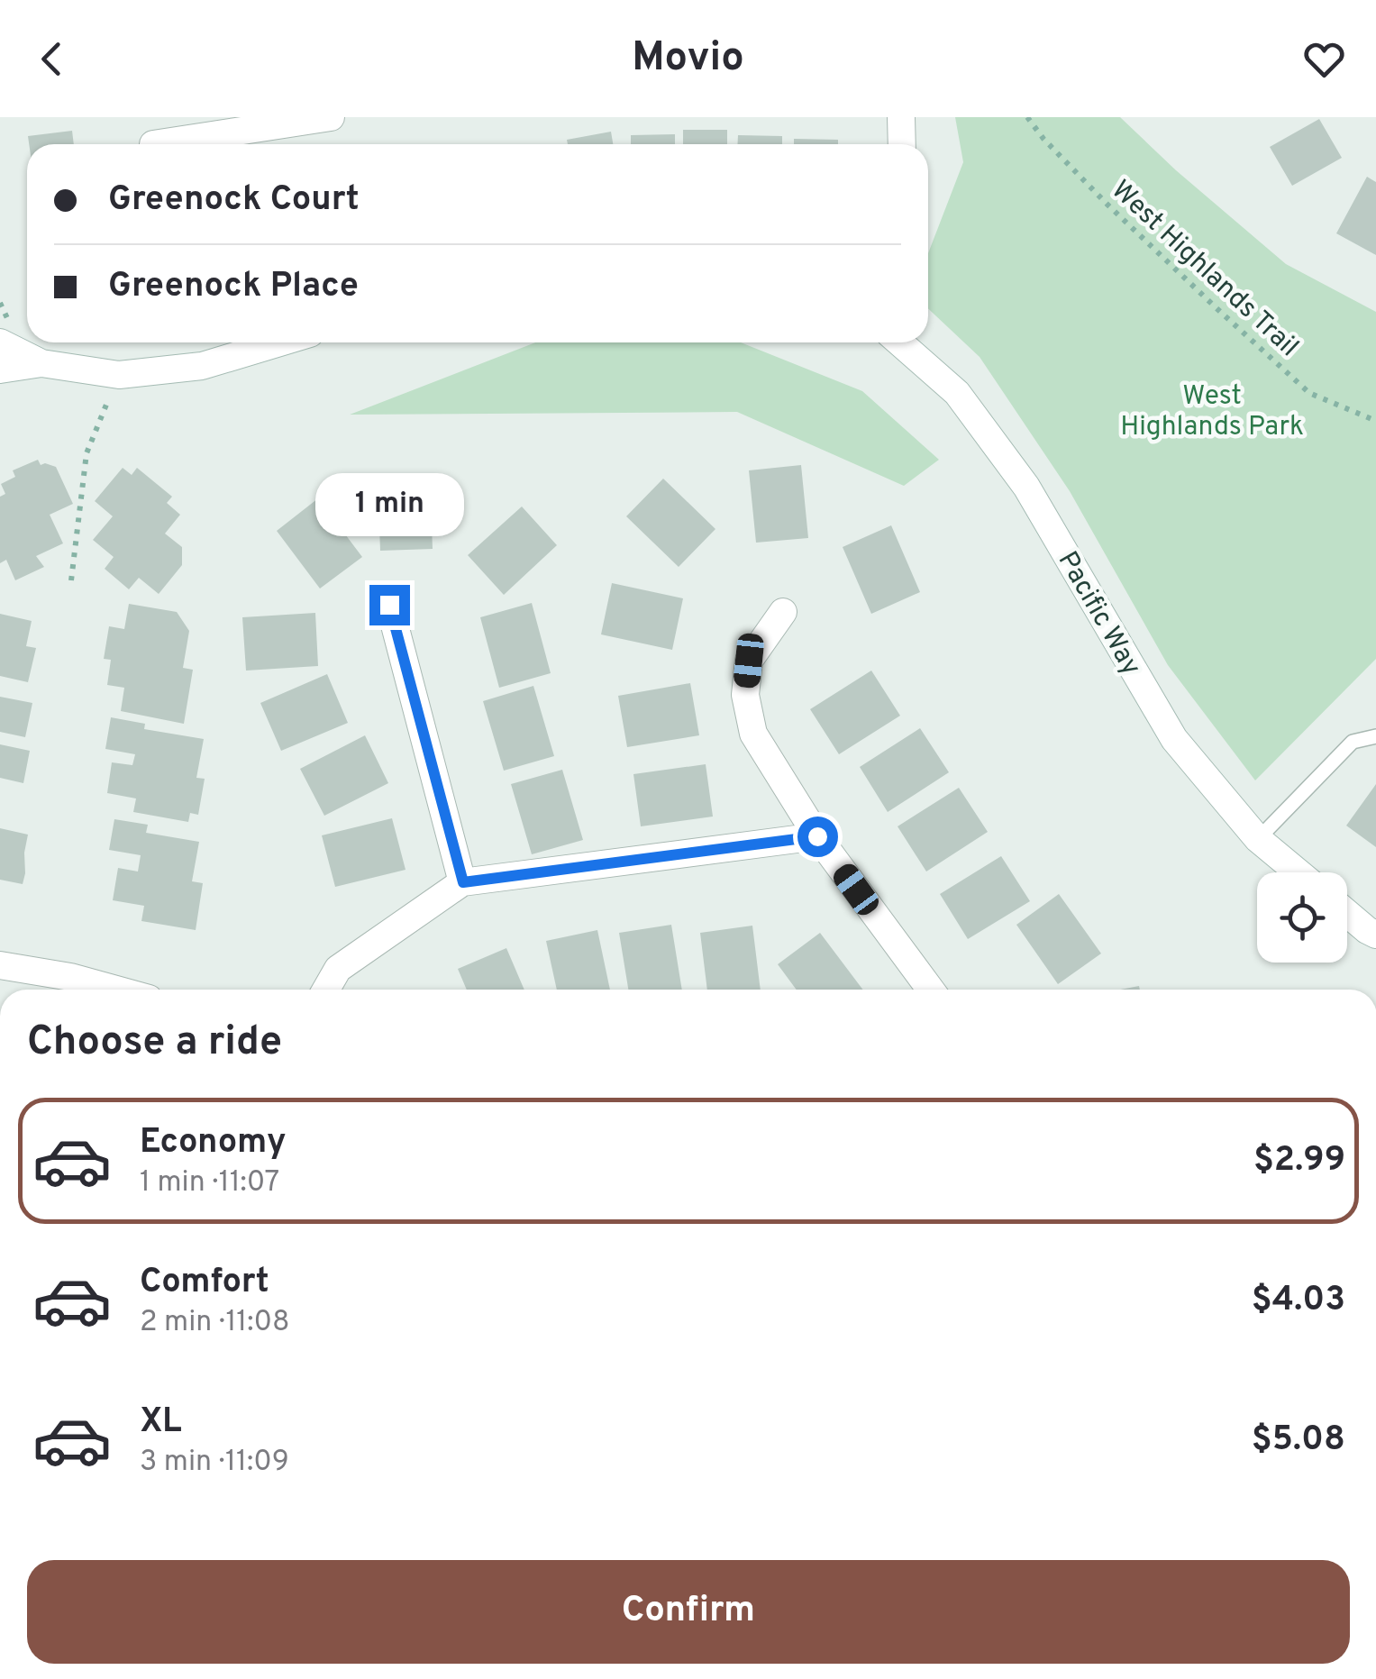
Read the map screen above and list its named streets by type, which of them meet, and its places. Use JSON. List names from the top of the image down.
{
  "streets": {
    "street": ["Pacific Way"],
    "path": ["West Highlands Trail"]
  },
  "parks": ["West Highlands Park"],
  "page": {
    "header": "Movio",
    "banner": ["Greenock Court", "Greenock Place"],
    "bubble": "1 min",
    "heading": "Choose a ride",
    "list": [
      {
        "name": "Economy",
        "note": "1 min · 11:07",
        "value": "$2.99"
      },
      {
        "name": "Comfort",
        "note": "2 min · 11:08",
        "value": "$4.03"
      },
      {
        "name": "XL",
        "note": "3 min · 11:09",
        "value": "$5.08"
      }
    ],
    "buttons": "Confirm"
  }
}
